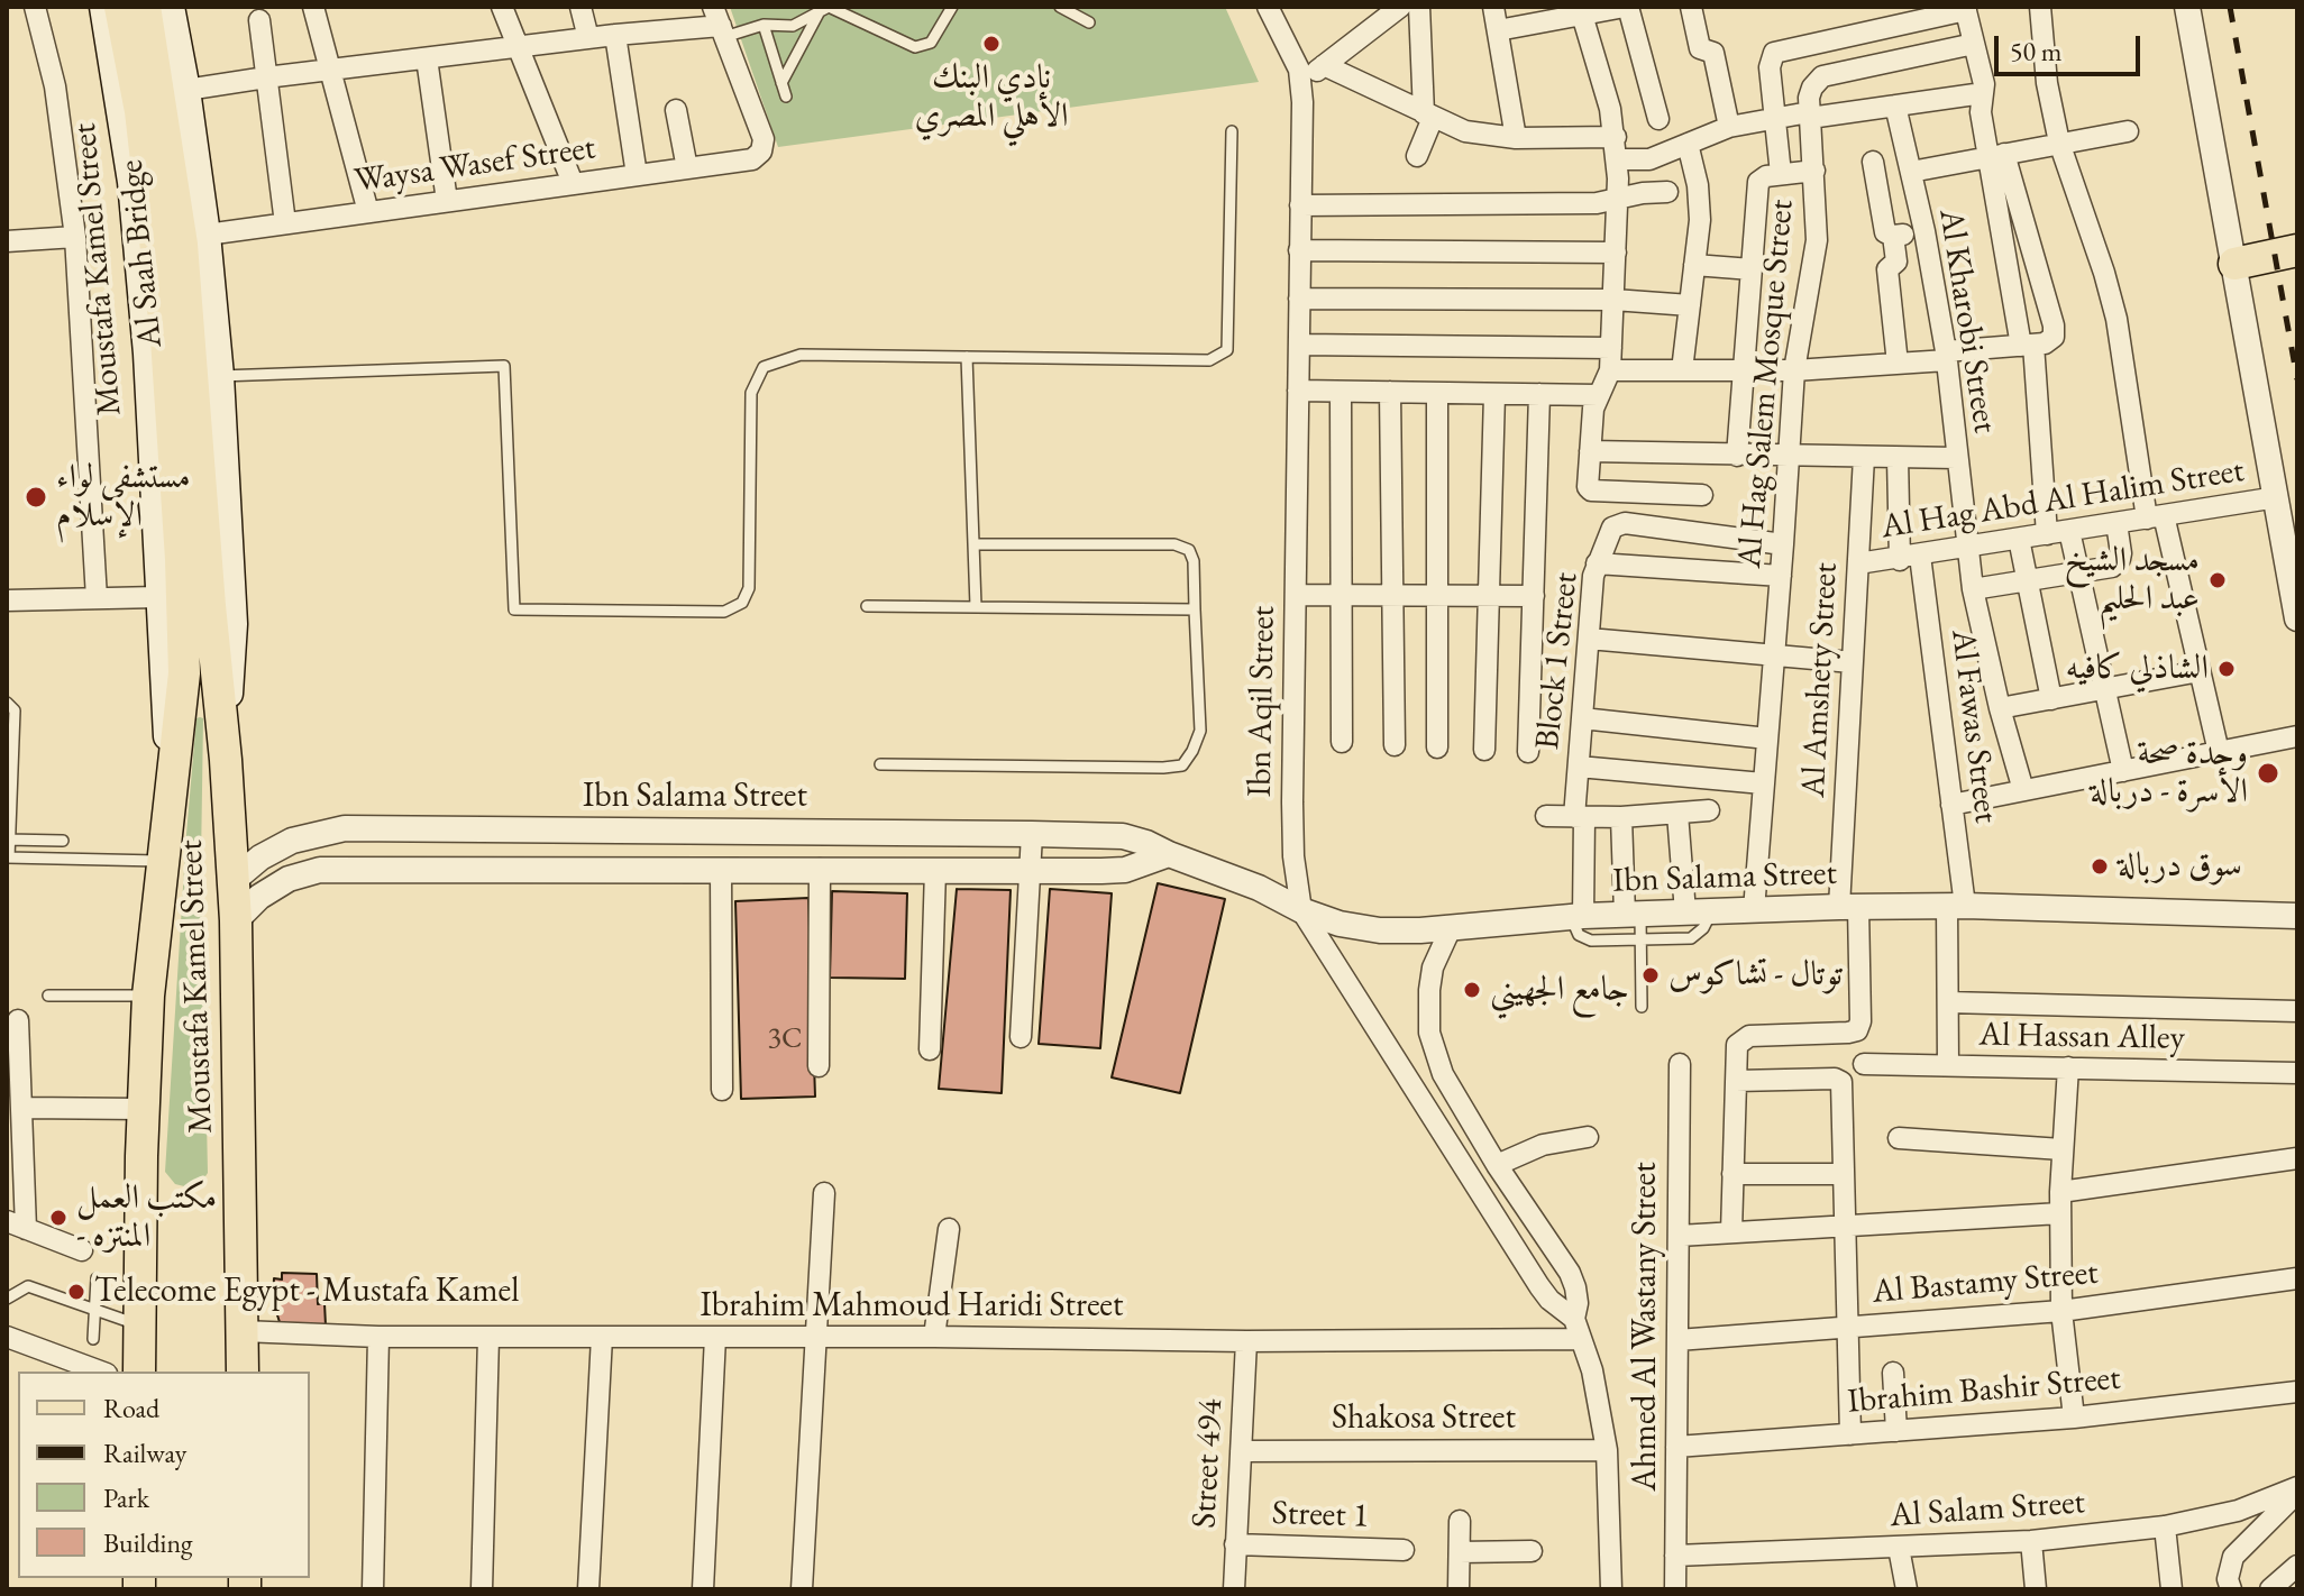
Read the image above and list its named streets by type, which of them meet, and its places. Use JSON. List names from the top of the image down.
{
  "streets": {
    "main road": ["Al Saah Bridge", "Moustafa Kamel Street"],
    "street": [
      "Waysa Wasef Street",
      "Al Kharobi Street",
      "Al Hag Salem Mosque Street",
      "Al Hag Abd Al Halim Street",
      "Block 1 Street",
      "Al Amshety Street",
      "Ibn Aqil Street",
      "Al Fawas Street",
      "Ibn Salama Street",
      "Al Hassan Alley",
      "Al Bastamy Street",
      "Ibrahim Mahmoud Haridi Street",
      "Ahmed Al Wastany Street",
      "Ibrahim Bashir Street",
      "Shakosa Street",
      "Street 494",
      "Al Salam Street",
      "Street 1"
    ]
  },
  "crossings": [
    ["Waysa Wasef Street", "Moustafa Kamel Street"],
    ["Al Saah Bridge", "Moustafa Kamel Street"],
    ["Moustafa Kamel Street", "Ibn Salama Street"],
    ["Moustafa Kamel Street", "Ibrahim Mahmoud Haridi Street"],
    ["Al Kharobi Street", "Al Hag Abd Al Halim Street"],
    ["Al Hag Salem Mosque Street", "Block 1 Street"],
    ["Al Hag Salem Mosque Street", "Ibn Salama Street"],
    ["Al Hag Abd Al Halim Street", "Al Amshety Street"],
    ["Al Hag Abd Al Halim Street", "Al Fawas Street"],
    ["Block 1 Street", "Ibn Salama Street"],
    ["Al Amshety Street", "Ibn Salama Street"],
    ["Ibn Aqil Street", "Ibn Salama Street"],
    ["Ibn Aqil Street", "Ibrahim Mahmoud Haridi Street"],
    ["Al Fawas Street", "Ibn Salama Street"],
    ["Al Fawas Street", "Al Hassan Alley"],
    ["Al Bastamy Street", "Ahmed Al Wastany Street"],
    ["Ibrahim Mahmoud Haridi Street", "Street 494"],
    ["Ahmed Al Wastany Street", "Ibrahim Bashir Street"],
    ["Ahmed Al Wastany Street", "Al Salam Street"],
    ["Shakosa Street", "Street 494"],
    ["Street 494", "Street 1"]
  ],
  "places": [
    "نادي البنك الأهلي المصري",
    "مستشفى لواء الإسلام",
    "مسجد الشيخ عبد الحليم",
    "الشاذلي كافيه",
    "وحدة صحة الأسرة - دربالة",
    "سوق دربالة",
    "توتال - تشاكوس",
    "جامع الجهيني",
    "مكتب العمل - المنتزه",
    "Telecome Egypt - Mustafa Kamel"
  ],
  "house_numbers": ["3C"],
  "legend": [
    "Road",
    "Railway",
    "Park",
    "Building"
  ],
  "scale_bar": "50 m"
}
